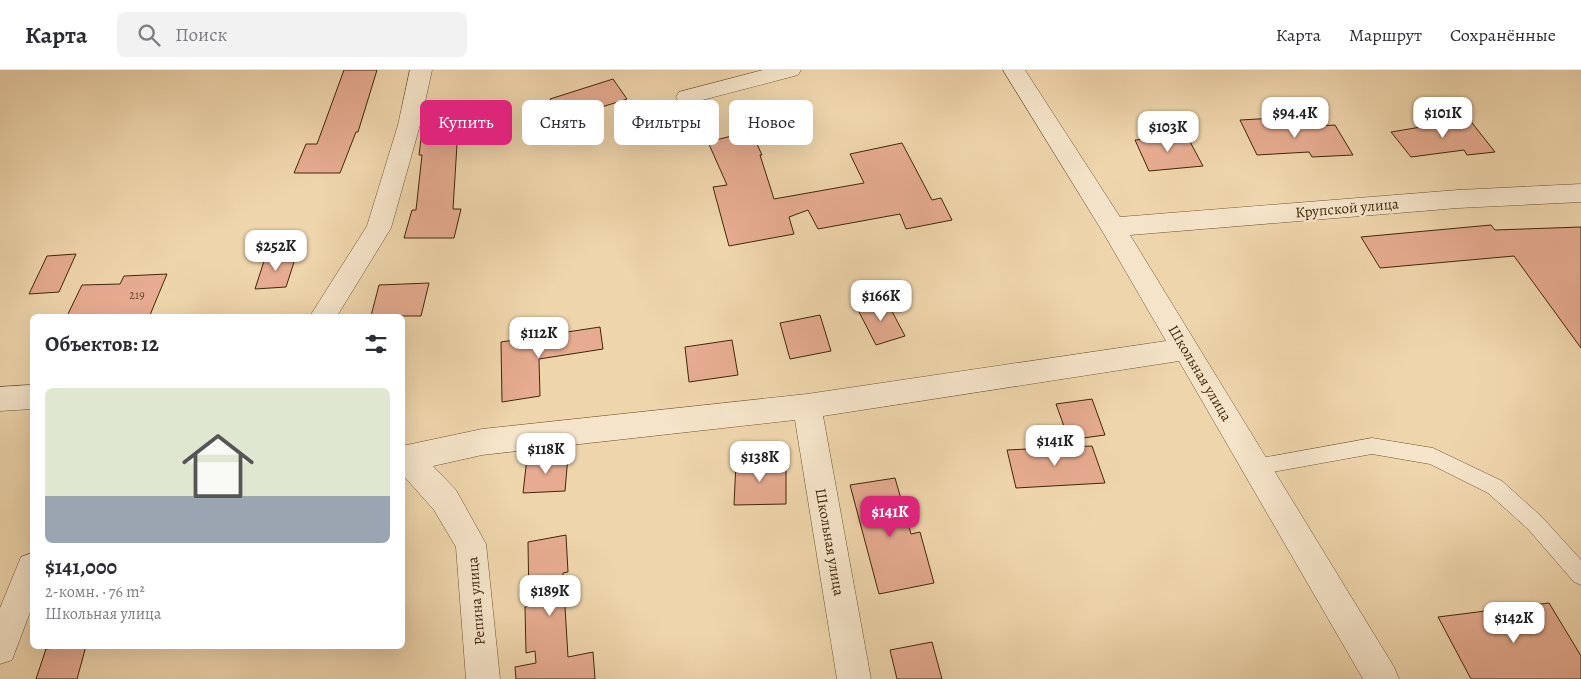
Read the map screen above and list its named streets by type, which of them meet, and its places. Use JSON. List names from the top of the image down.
{
  "streets": {
    "street": ["Крупской улица", "Школьная улица", "Репина улица"]
  },
  "crossings": [
    ["Крупской улица", "Школьная улица"]
  ],
  "house_numbers": ["219"],
  "page": {
    "header": "Карта",
    "search": "Поиск",
    "nav": ["Карта", "Маршрут", "Сохранённые"],
    "price": [
      "$94.4K",
      "$101K",
      "$103K",
      "$252K",
      "$166K",
      "$112K",
      "$141K",
      "$118K",
      "$138K",
      "$141K",
      "$189K",
      "$142K"
    ],
    "chip": [
      "Купить",
      "Снять",
      "Фильтры",
      "Новое"
    ],
    "heading": "Объектов: 12",
    "list": [
      {
        "name": "$141,000",
        "note": "2-комн. · 76 m² · Школьная улица"
      }
    ]
  }
}
